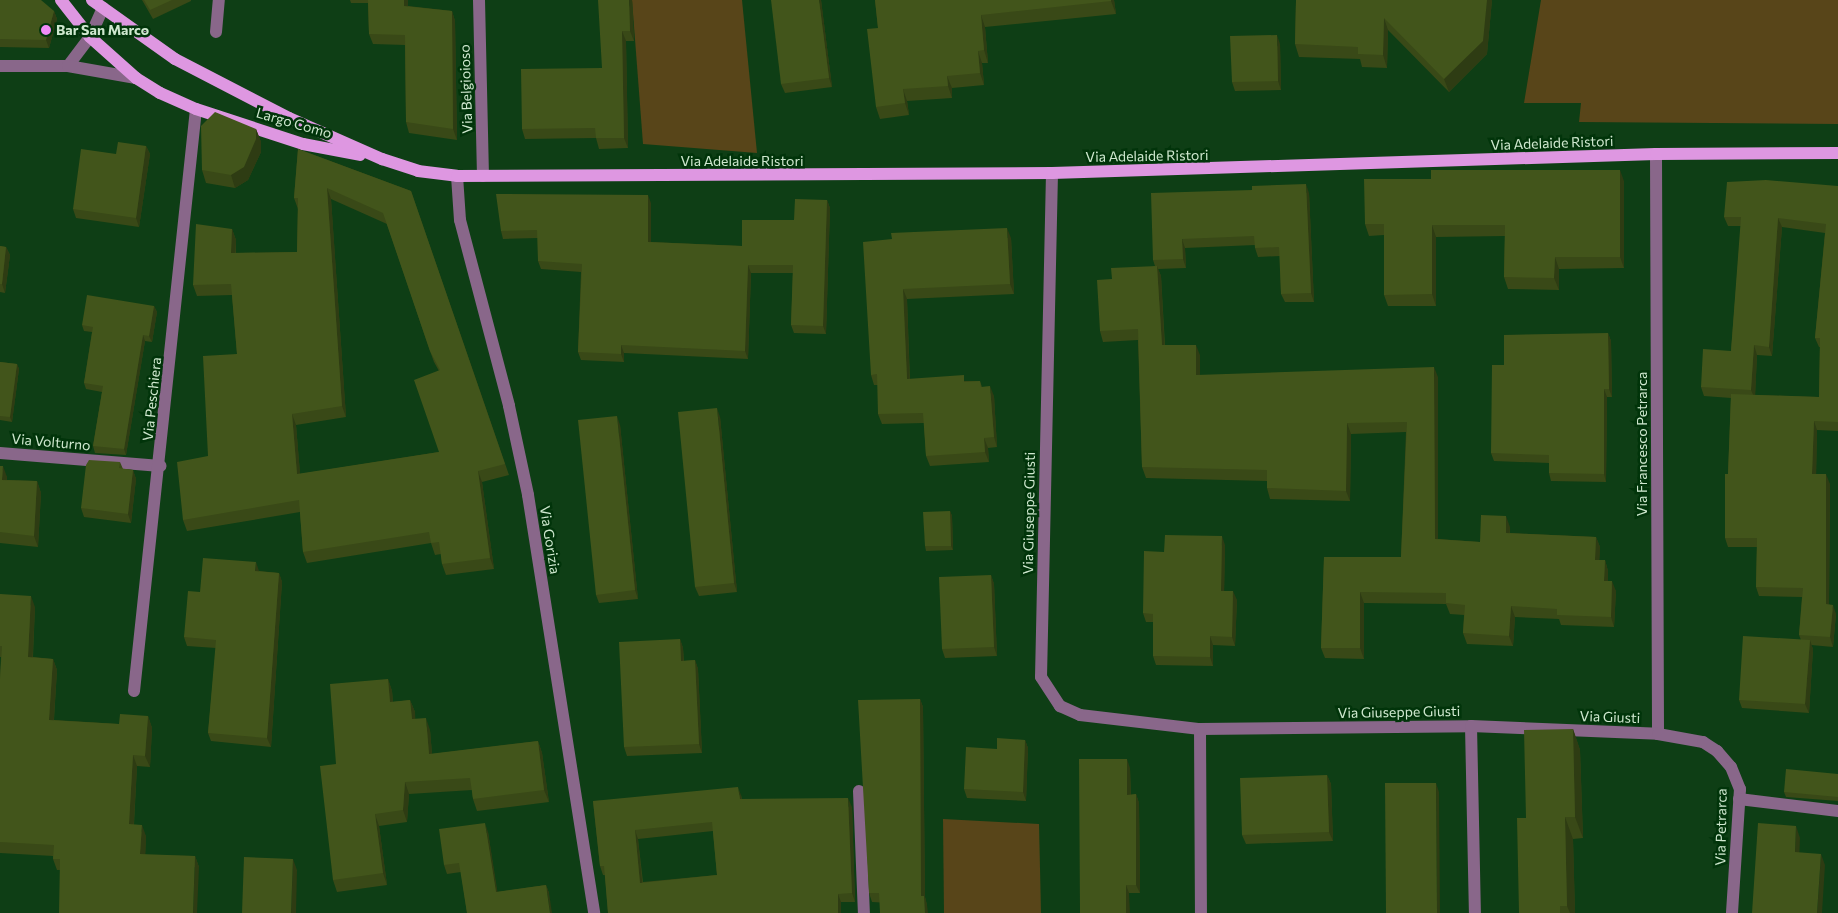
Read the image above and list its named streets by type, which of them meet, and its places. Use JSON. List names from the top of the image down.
{
  "streets": {
    "main road": ["Largo Como", "Via Adelaide Ristori"],
    "street": [
      "Via Belgioioso",
      "Via Peschiera",
      "Via Volturno",
      "Via Francesco Petrarca",
      "Via Giuseppe Giusti",
      "Via Gorizia",
      "Via Giusti",
      "Via Petrarca"
    ]
  },
  "crossings": [
    ["Via Belgioioso", "Via Adelaide Ristori"],
    ["Largo Como", "Via Adelaide Ristori"],
    ["Largo Como", "Via Peschiera"],
    ["Largo Como", "Via Gorizia"],
    ["Via Adelaide Ristori", "Via Francesco Petrarca"],
    ["Via Adelaide Ristori", "Via Giuseppe Giusti"],
    ["Via Adelaide Ristori", "Via Gorizia"],
    ["Via Peschiera", "Via Volturno"],
    ["Via Francesco Petrarca", "Via Giusti"],
    ["Via Francesco Petrarca", "Via Petrarca"],
    ["Via Giuseppe Giusti", "Via Giusti"],
    ["Via Giusti", "Via Petrarca"]
  ],
  "places": ["Bar San Marco"]
}
